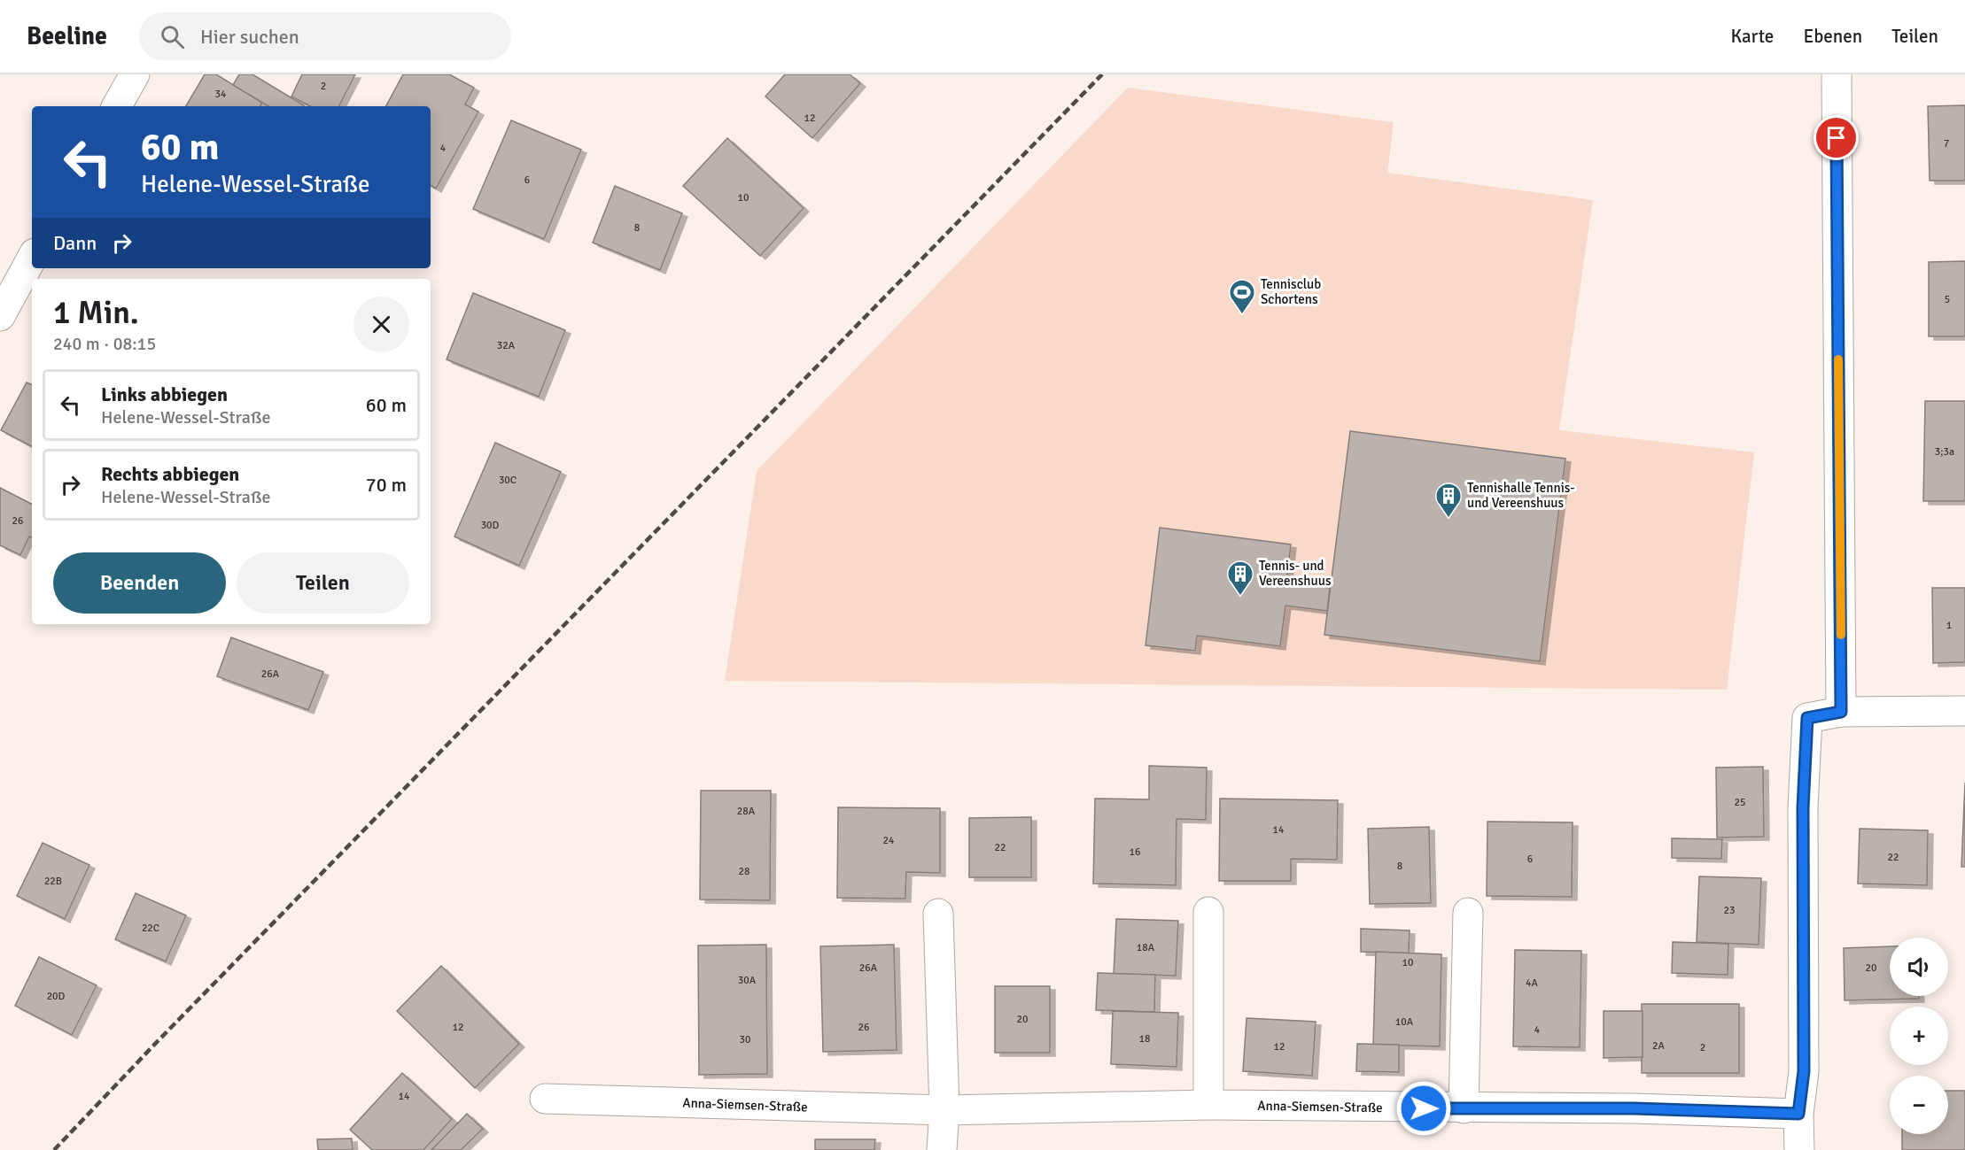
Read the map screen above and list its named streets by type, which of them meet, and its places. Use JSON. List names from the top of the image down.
{
  "streets": {
    "street": ["Anna-Siemsen-Straße"]
  },
  "places": {
    "sports": ["Tennisclub Schortens"],
    "building": ["Tennishalle Tennis- und Vereenshuus", "Tennis- und Vereenshuus"]
  },
  "house_numbers": [
    "2",
    "34",
    "12",
    "7",
    "4",
    "6",
    "10",
    "8",
    "5",
    "32A",
    "3;3a",
    "30C",
    "26",
    "30D",
    "1",
    "26A",
    "25",
    "28A",
    "14",
    "24",
    "22",
    "16",
    "22",
    "6",
    "8",
    "28",
    "22B",
    "23",
    "22C",
    "18A",
    "10",
    "26A",
    "20",
    "30A",
    "4A",
    "20D",
    "20",
    "10A",
    "12",
    "26",
    "4",
    "18",
    "30",
    "2A",
    "12",
    "2",
    "14"
  ],
  "page": {
    "header": "Beeline",
    "search": "Hier suchen",
    "nav": ["Karte", "Ebenen", "Teilen"],
    "turn": ["60 m", "Helene-Wessel-Straße"],
    "then": "Dann",
    "heading": ["1 Min.", "240 m · 08:15"],
    "list": [
      {
        "name": "Links abbiegen",
        "note": "Helene-Wessel-Straße",
        "value": "60 m"
      },
      {
        "name": "Rechts abbiegen",
        "note": "Helene-Wessel-Straße",
        "value": "70 m"
      }
    ],
    "buttons": ["Beenden", "Teilen"],
    "map_buttons": ["+", "−"]
  }
}
